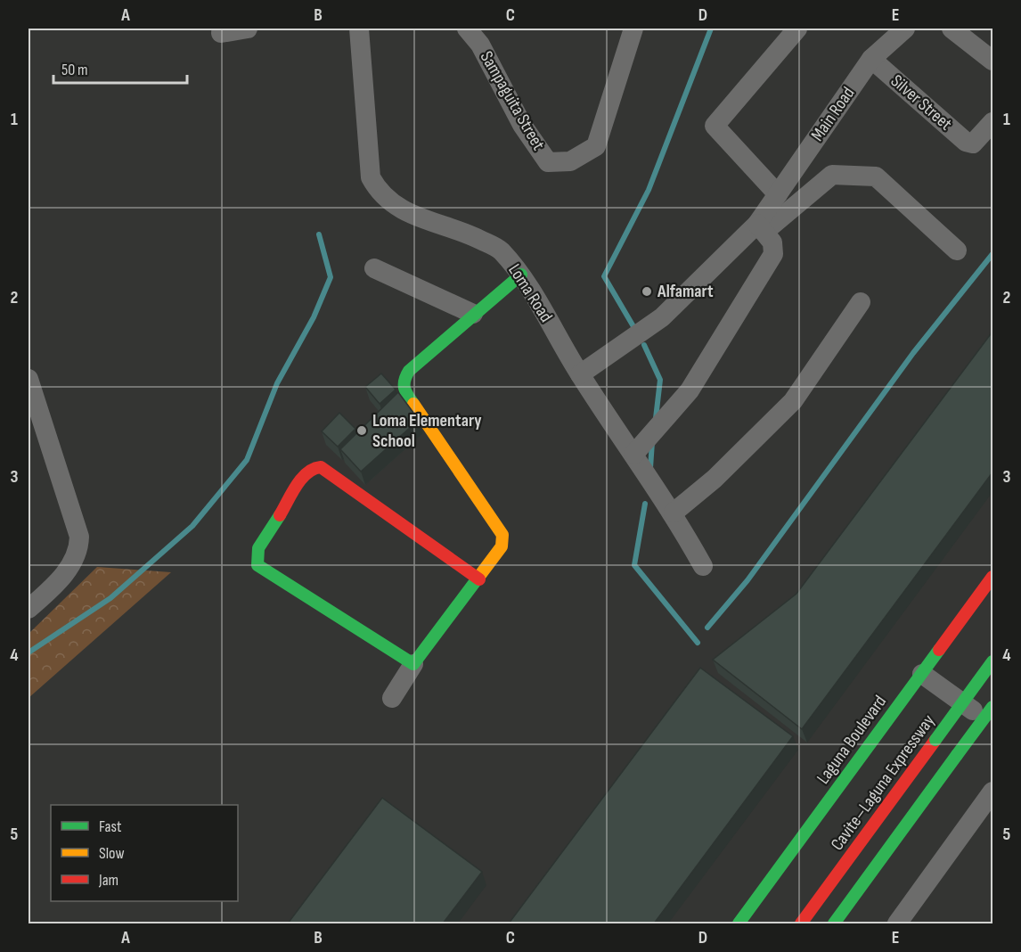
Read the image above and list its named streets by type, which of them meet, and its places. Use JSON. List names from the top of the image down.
{
  "streets": {
    "main road": ["Laguna Boulevard", "Cavite–Laguna Expressway"],
    "street": [
      "Sampaguita Street",
      "Silver Street",
      "Main Road",
      "Loma Road"
    ]
  },
  "crossings": [
    ["Silver Street", "Main Road"]
  ],
  "places": ["Alfamart", "Loma Elementary School"],
  "legend": ["Fast", "Slow", "Jam"],
  "scale_bar": "50 m",
  "grid": {
    "columns": [
      "A",
      "B",
      "C",
      "D",
      "E"
    ],
    "rows": [
      "1",
      "2",
      "3",
      "4",
      "5"
    ]
  }
}
